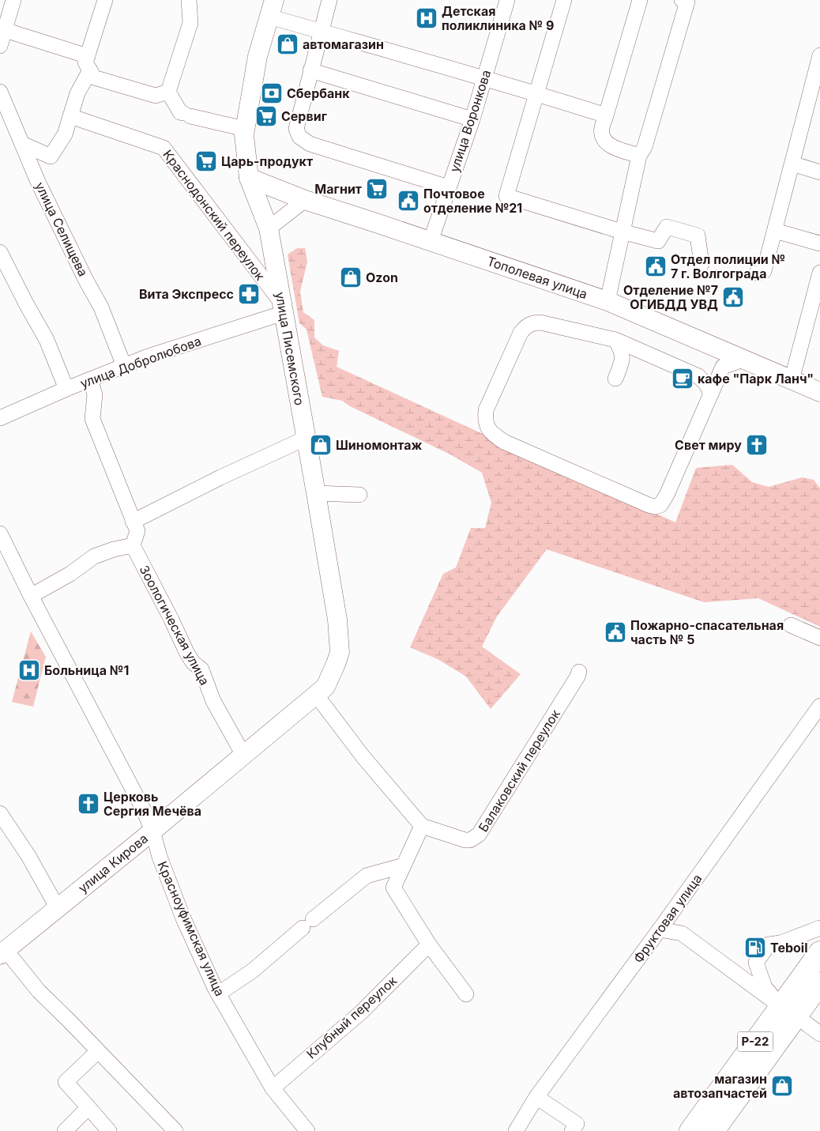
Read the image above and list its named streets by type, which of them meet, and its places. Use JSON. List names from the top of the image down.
{
  "streets": {
    "highway": ["Р-22"],
    "main road": ["Тополевая улица", "улица Писемского", "улица Кирова"],
    "street": [
      "улица Воронкова",
      "Краснодонский переулок",
      "улица Селищева",
      "улица Добролюбова",
      "Зоологическая улица",
      "Балаковский переулок",
      "Фруктовая улица",
      "Красноуфимская улица",
      "Клубный переулок"
    ]
  },
  "crossings": [
    ["улица Воронкова", "Тополевая улица"],
    ["Краснодонский переулок", "улица Писемского"],
    ["Краснодонский переулок", "улица Добролюбова"],
    ["улица Селищева", "улица Добролюбова"],
    ["Тополевая улица", "улица Писемского"],
    ["улица Писемского", "улица Добролюбова"],
    ["улица Писемского", "улица Кирова"],
    ["Зоологическая улица", "улица Кирова"],
    ["улица Кирова", "Красноуфимская улица"],
    ["Красноуфимская улица", "Клубный переулок"]
  ],
  "places": {
    "hospital": ["Детская поликлиника № 9", "Больница №1"],
    "shop": [
      "автомагазин",
      "Ozon",
      "Шиномонтаж",
      "магазин автозапчастей"
    ],
    "bank": ["Сбербанк"],
    "supermarket": ["Сервиг", "Царь-продукт", "Магнит"],
    "public building": [
      "Почтовое отделение №21",
      "Отдел полиции № 7 г. Волгограда",
      "Отделение №7 ОГИБДД УВД",
      "Пожарно-спасательная часть № 5"
    ],
    "pharmacy": ["Вита Экспресс"],
    "cafe": ["кафе \"Парк Ланч\""],
    "church": ["Свет миру", "Церковь Сергия Мечёва"],
    "fuel station": ["Teboil"]
  }
}
